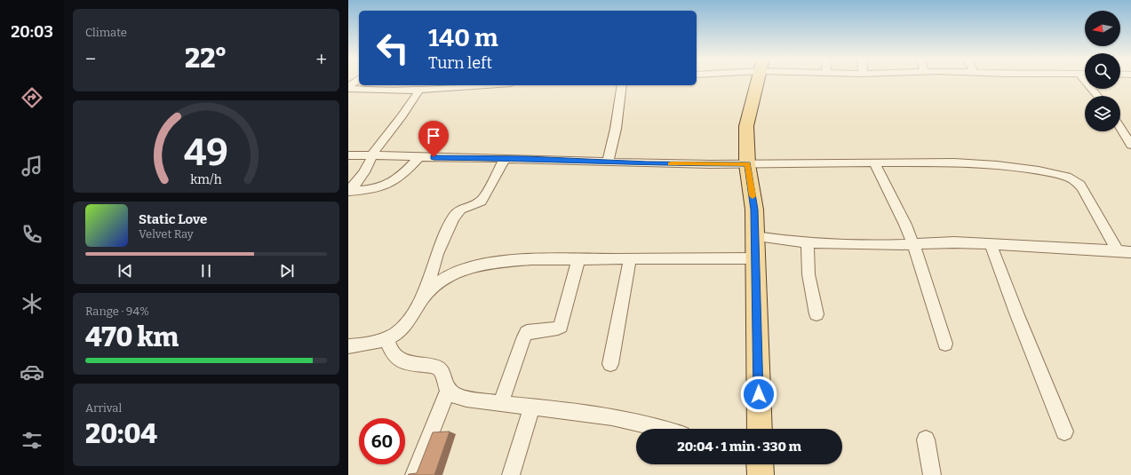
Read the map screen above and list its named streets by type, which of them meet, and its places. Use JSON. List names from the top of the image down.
{
  "north": "left",
  "page": {
    "tabs": "20:03",
    "tile": [
      "Climate",
      ["Range · 94%", "470 km"],
      ["Arrival", "20:04"]
    ],
    "turn": ["140 m", "Turn left"],
    "heat": ["−", "22°", "+"],
    "song": ["Static Love", "Velvet Ray"],
    "limit": "60",
    "trip": "20:04 · 1 min · 330 m",
    "gauge": ["49", "km/h"]
  }
}
